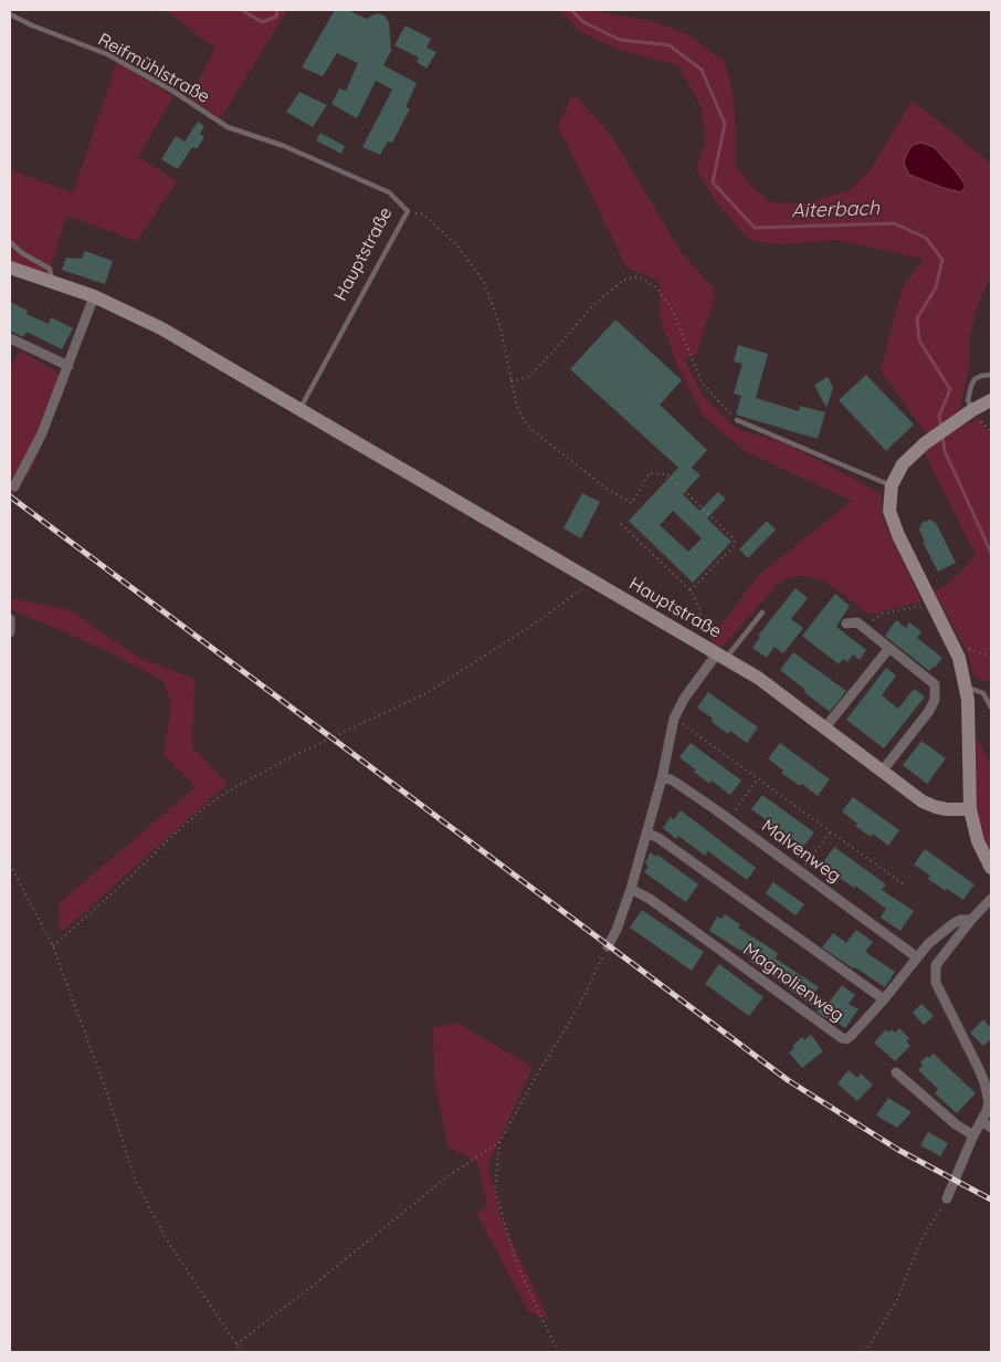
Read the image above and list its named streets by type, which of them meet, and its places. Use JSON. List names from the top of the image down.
{
  "streets": {
    "street": ["Hauptstraße", "Malvenweg", "Magnolienweg"],
    "lane": ["Reifmühlstraße"]
  },
  "crossings": [
    ["Reifmühlstraße", "Hauptstraße"],
    ["Malvenweg", "Magnolienweg"]
  ],
  "water": ["Aiterbach"]
}
